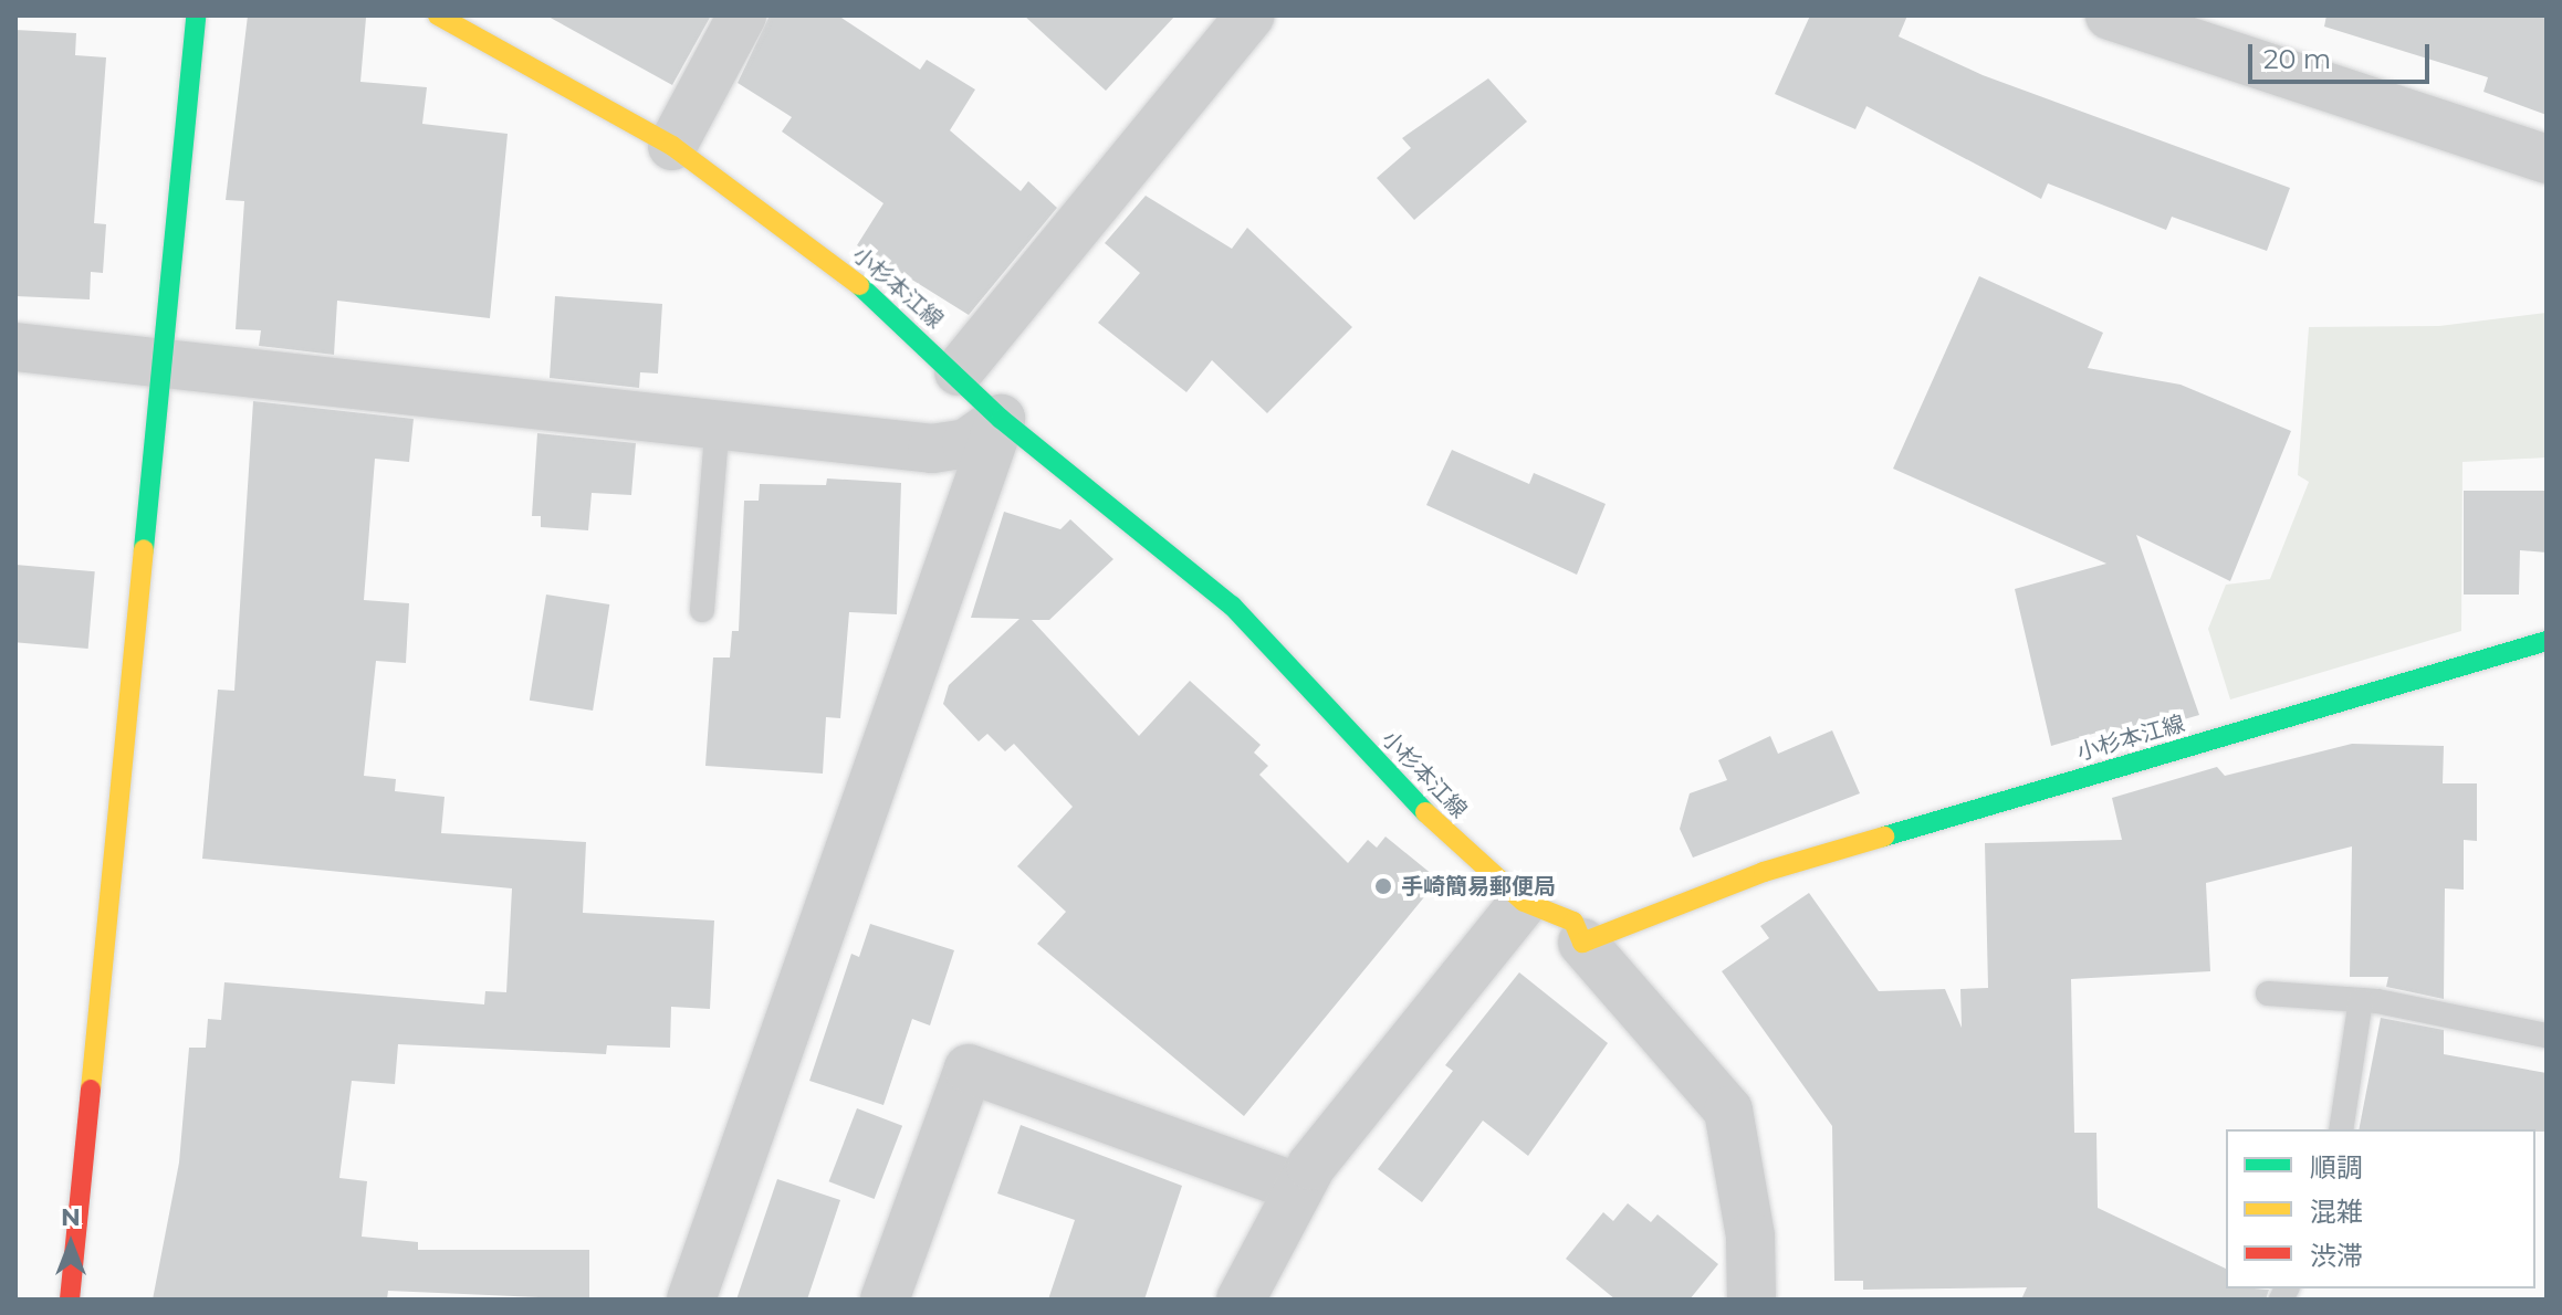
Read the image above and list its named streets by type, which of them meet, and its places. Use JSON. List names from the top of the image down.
{
  "streets": {
    "main road": ["小杉本江線"]
  },
  "places": ["手崎簡易郵便局"],
  "legend": ["順調", "混雑", "渋滞"],
  "scale_bar": "20 m",
  "north": "top"
}
